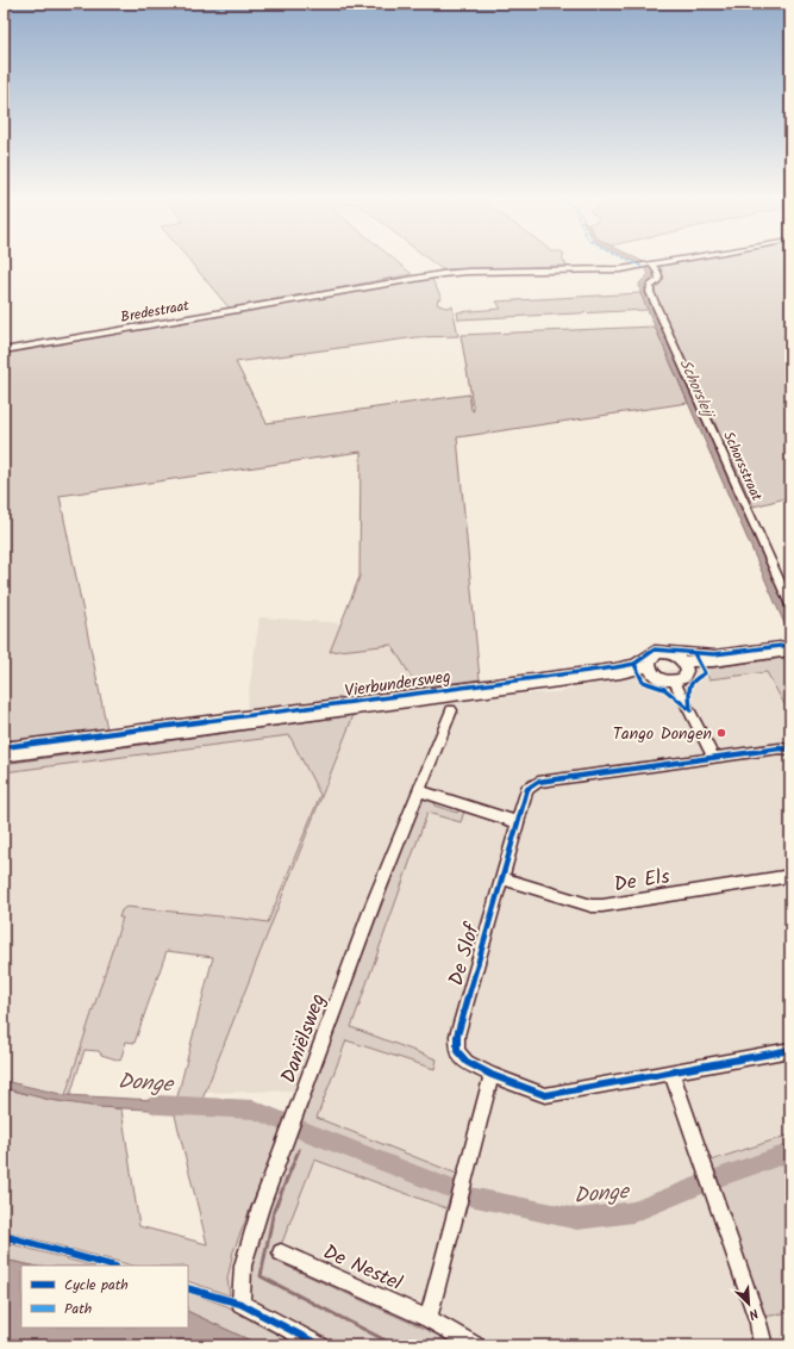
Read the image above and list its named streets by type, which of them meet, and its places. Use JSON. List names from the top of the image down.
{
  "streets": {
    "main road": ["Vierbundersweg"],
    "street": [
      "Bredestraat",
      "Schorsstraat",
      "De Els",
      "De Slof",
      "Daniëlsweg",
      "De Nestel"
    ]
  },
  "crossings": [
    ["Bredestraat", "Schorsstraat"],
    ["De Els", "De Slof"]
  ],
  "water": ["Schorsleij", "Donge"],
  "places": ["Tango Dongen"],
  "legend": ["Cycle path", "Path"],
  "north": "bottom right"
}
